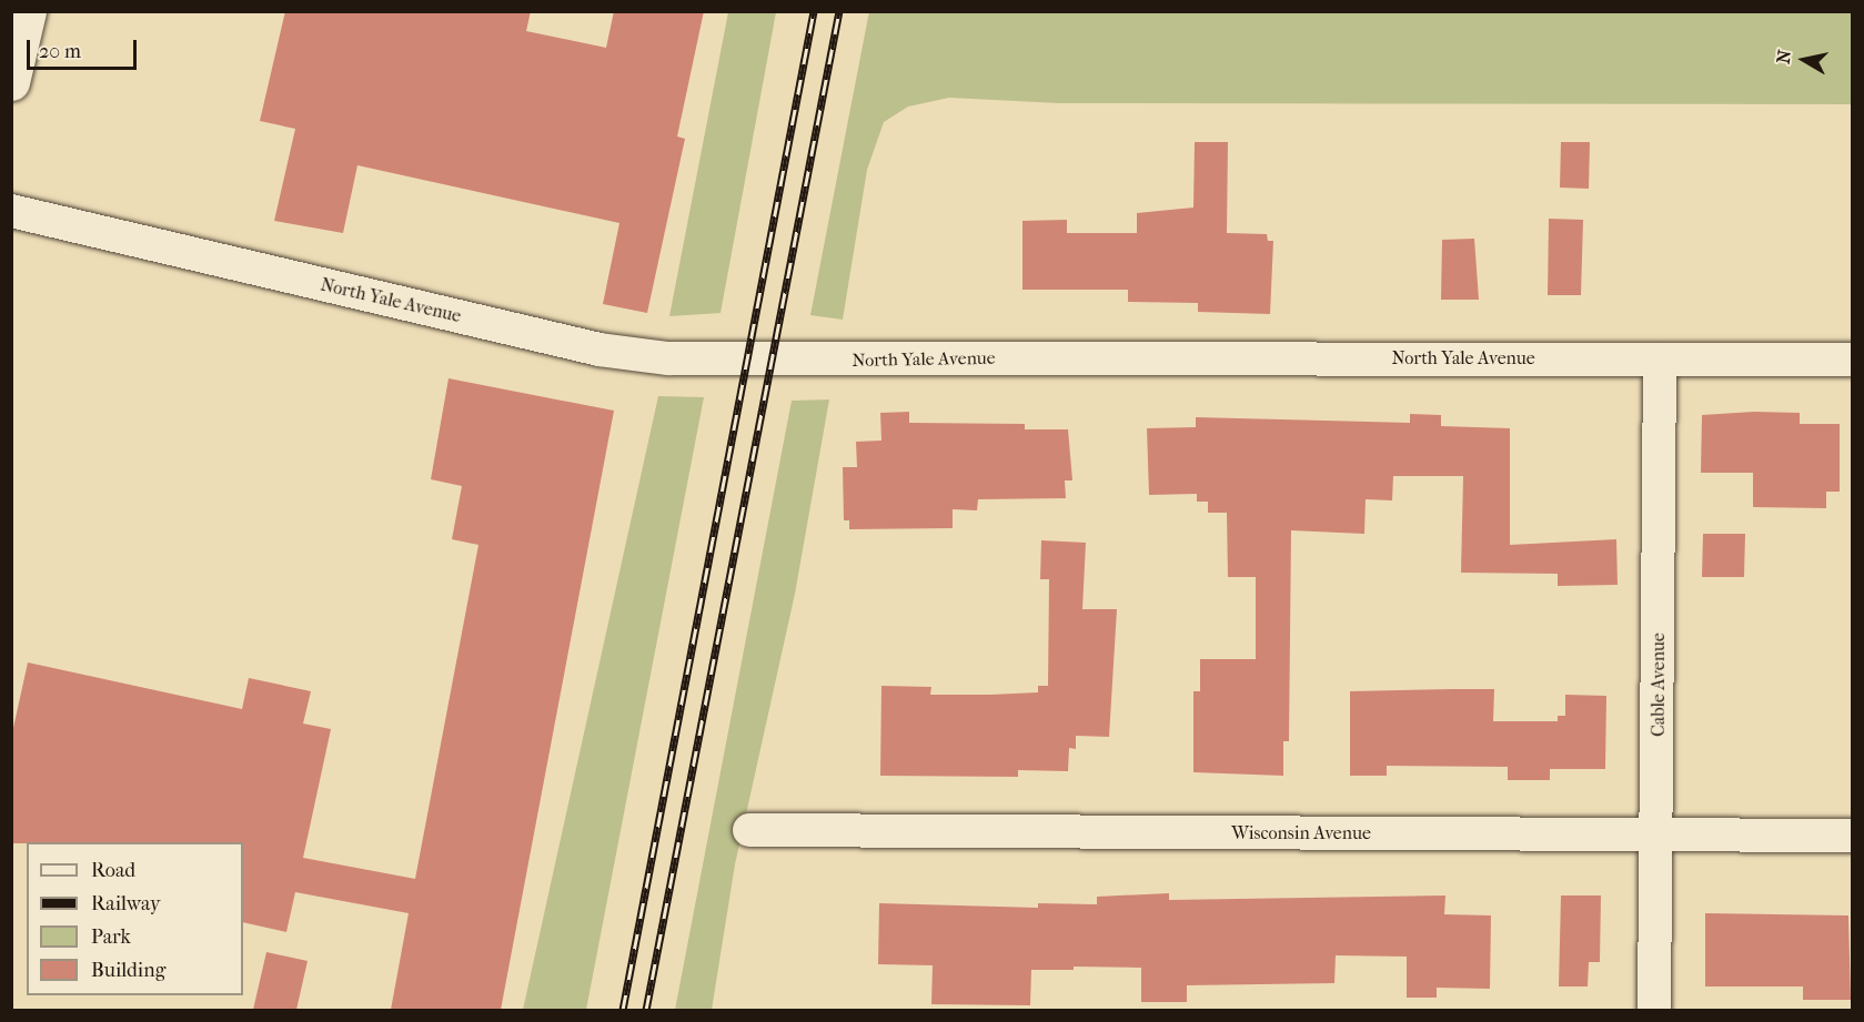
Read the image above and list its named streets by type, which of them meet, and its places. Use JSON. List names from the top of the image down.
{
  "streets": {
    "street": ["North Yale Avenue", "Cable Avenue", "Wisconsin Avenue"]
  },
  "crossings": [
    ["North Yale Avenue", "Cable Avenue"],
    ["Cable Avenue", "Wisconsin Avenue"]
  ],
  "legend": [
    "Road",
    "Railway",
    "Park",
    "Building"
  ],
  "scale_bar": "20 m",
  "north": "left"
}
